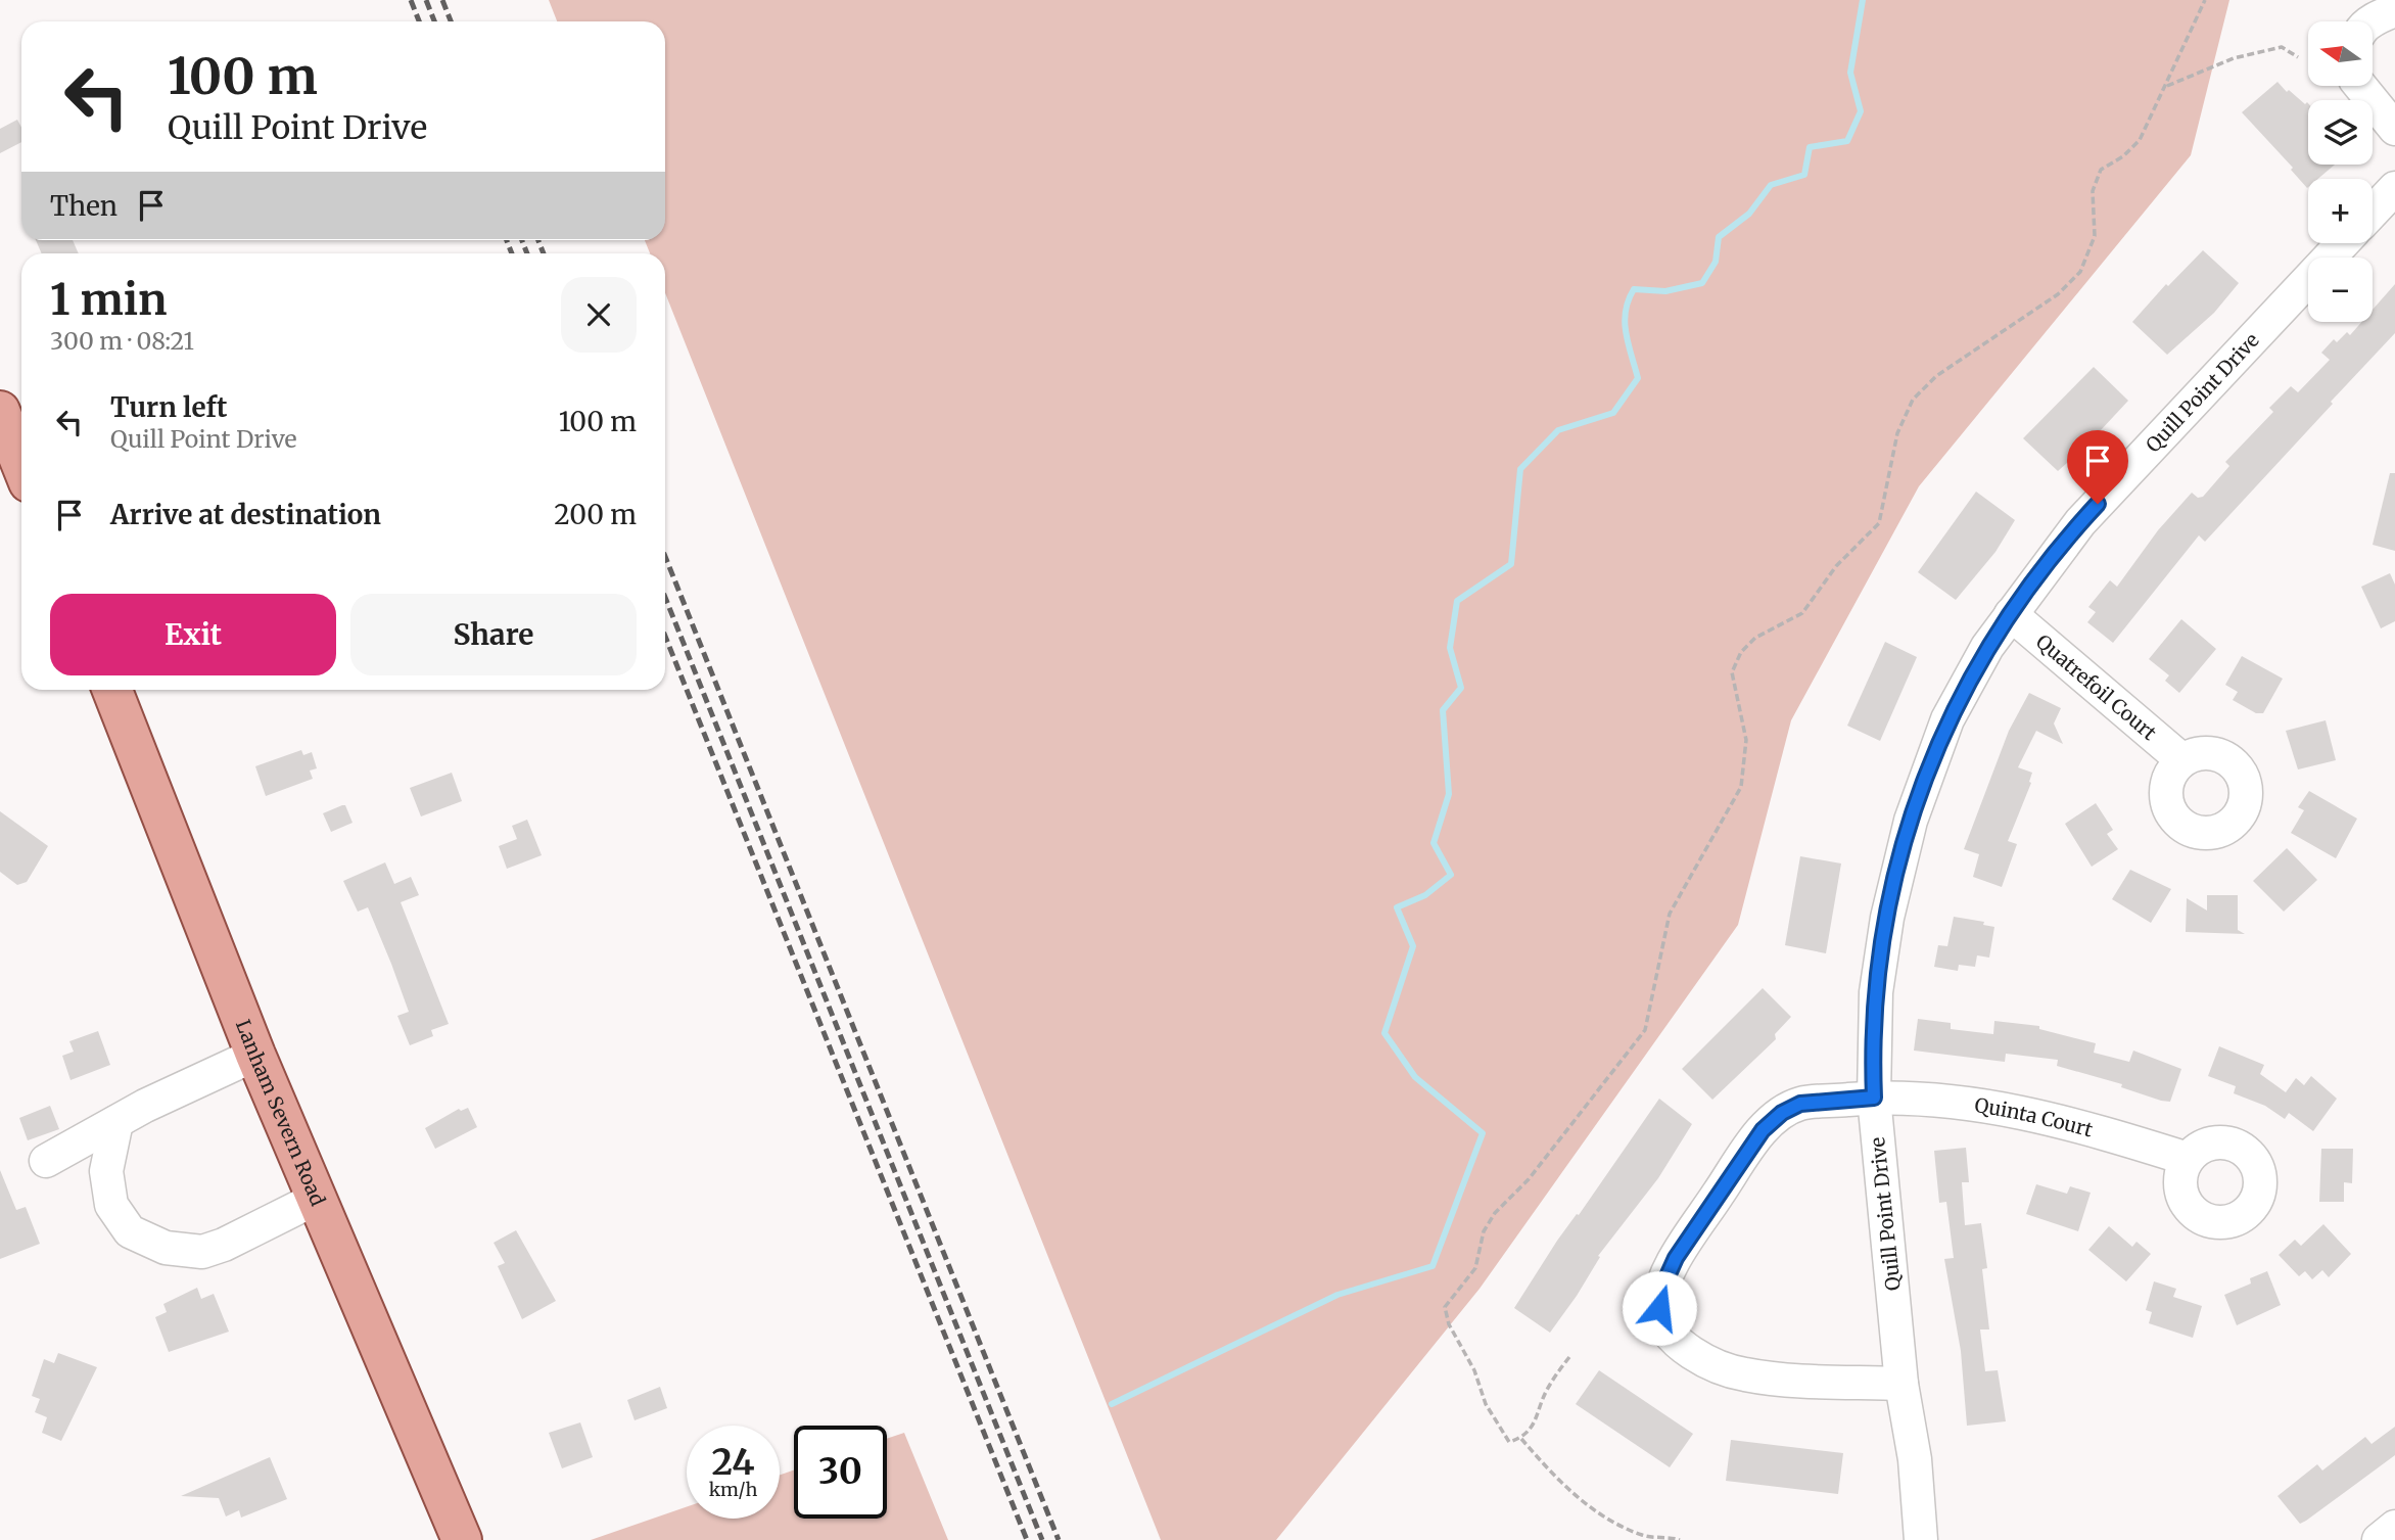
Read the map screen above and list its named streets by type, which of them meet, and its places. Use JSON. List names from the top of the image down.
{
  "streets": {
    "main road": ["Lanham Severn Road"],
    "street": ["Quill Point Drive", "Quatrefoil Court", "Quinta Court"]
  },
  "crossings": [
    ["Quill Point Drive", "Quatrefoil Court"],
    ["Quill Point Drive", "Quinta Court"]
  ],
  "north": "left",
  "page": {
    "map_buttons": ["+", "−"],
    "turn": ["100 m", "Quill Point Drive"],
    "then": "Then",
    "heading": ["1 min", "300 m · 08:21"],
    "list": [
      {
        "name": "Turn left",
        "note": "Quill Point Drive",
        "value": "100 m"
      },
      {
        "name": "Arrive at destination",
        "value": "200 m"
      }
    ],
    "buttons": ["Exit", "Share"],
    "speed": "24 km/h",
    "limit": "30"
  }
}
